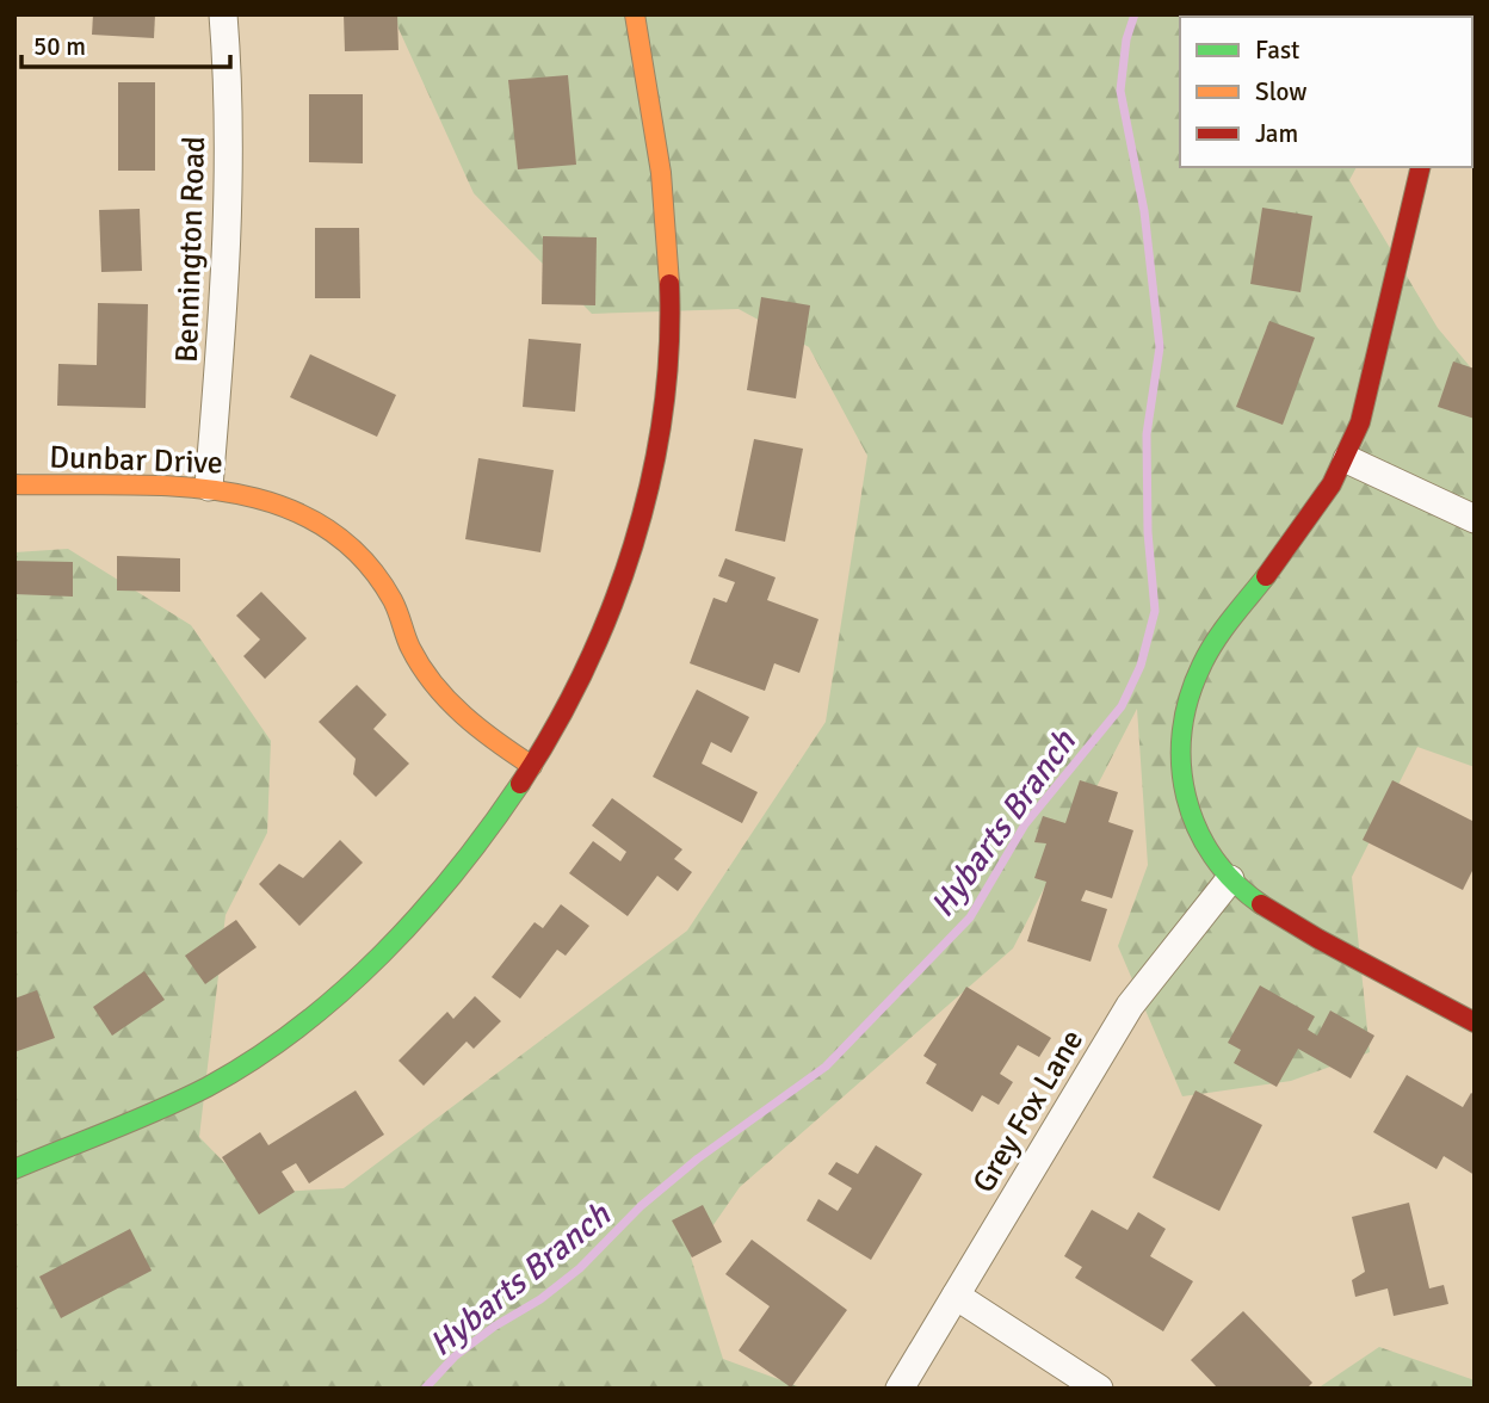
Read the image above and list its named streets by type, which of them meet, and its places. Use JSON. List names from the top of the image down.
{
  "streets": {
    "street": ["Bennington Road", "Dunbar Drive", "Grey Fox Lane"]
  },
  "crossings": [
    ["Bennington Road", "Dunbar Drive"]
  ],
  "water": ["Hybarts Branch"],
  "legend": ["Fast", "Slow", "Jam"],
  "scale_bar": "50 m"
}
